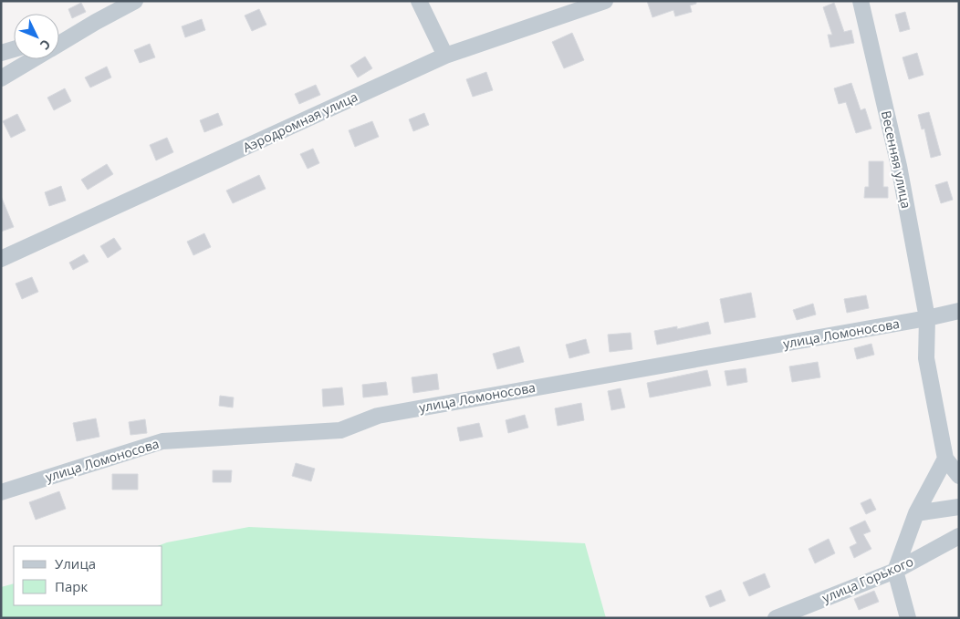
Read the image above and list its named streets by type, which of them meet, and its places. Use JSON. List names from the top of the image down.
{
  "streets": {
    "street": [
      "Аэродромная улица",
      "Весенняя улица",
      "улица Ломоносова",
      "улица Горького"
    ]
  },
  "crossings": [
    ["Весенняя улица", "улица Ломоносова"]
  ],
  "legend": ["Улица", "Парк"],
  "north": "bottom right"
}
